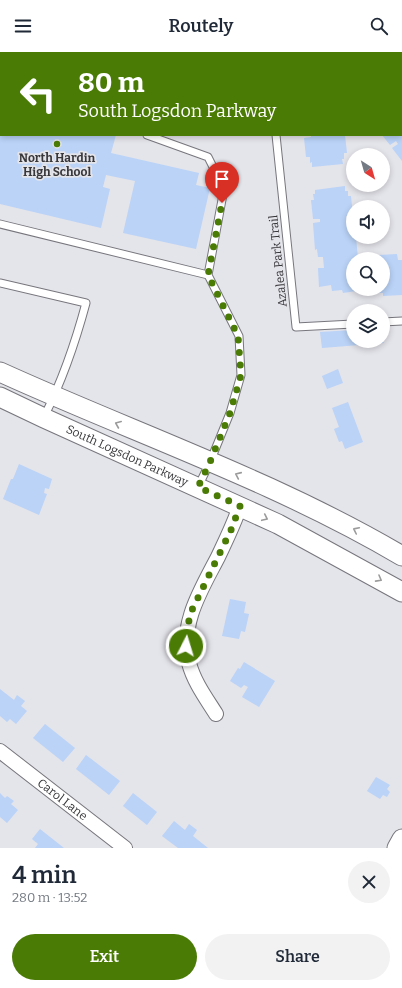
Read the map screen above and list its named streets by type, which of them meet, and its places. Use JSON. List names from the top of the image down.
{
  "streets": {
    "main road": ["South Logsdon Parkway"],
    "street": ["Carol Lane"],
    "lane": ["Azalea Park Trail"]
  },
  "places": ["North Hardin High School"],
  "north": "bottom right",
  "page": {
    "header": "Routely",
    "turn": ["80 m", "South Logsdon Parkway"],
    "heading": ["4 min", "280 m · 13:52"],
    "buttons": ["Exit", "Share"]
  }
}
